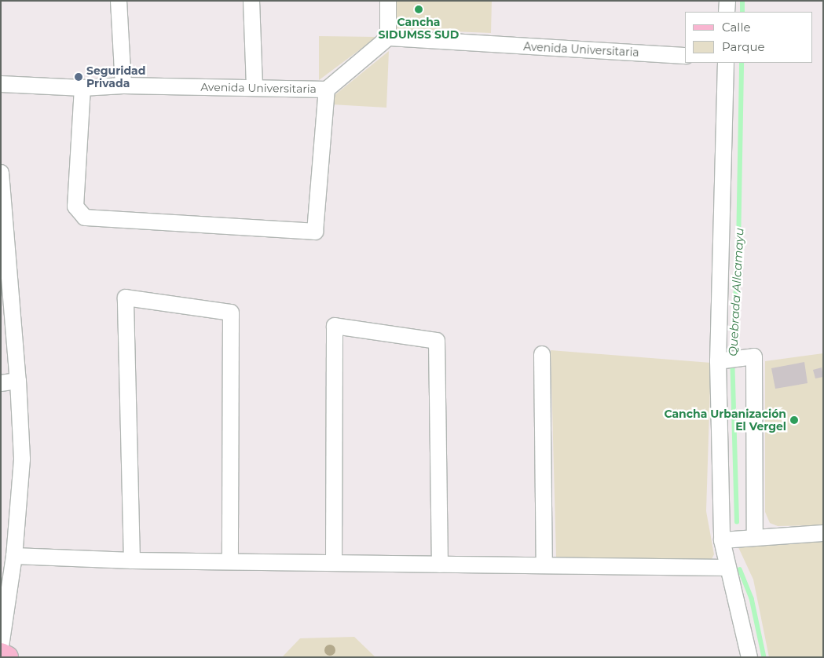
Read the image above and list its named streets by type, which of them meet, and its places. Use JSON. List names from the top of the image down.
{
  "streets": {
    "street": ["Avenida Universitaria"]
  },
  "water": ["Quebrada Allcamayu"],
  "places": ["Cancha SIDUMSS SUD", "Seguridad Privada", "Cancha Urbanización El Vergel"],
  "legend": ["Calle", "Parque"]
}
